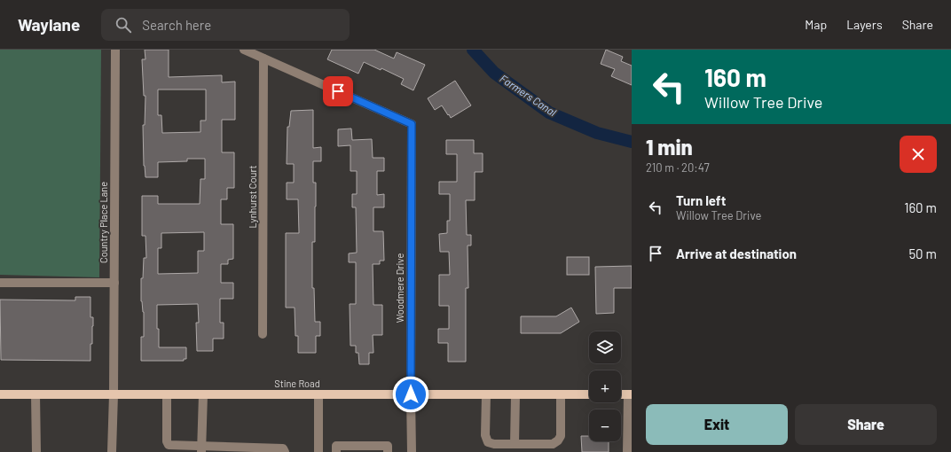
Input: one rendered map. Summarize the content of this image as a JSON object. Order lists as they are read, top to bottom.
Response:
{
  "streets": {
    "main road": ["Stine Road"],
    "street": ["Lynhurst Court", "Country Place Lane", "Woodmere Drive"]
  },
  "crossings": [
    ["Lynhurst Court", "Woodmere Drive"],
    ["Country Place Lane", "Stine Road"],
    ["Woodmere Drive", "Stine Road"]
  ],
  "water": ["Farmers Canal"],
  "page": {
    "header": "Waylane",
    "search": "Search here",
    "nav": ["Map", "Layers", "Share"],
    "turn": ["160 m", "Willow Tree Drive"],
    "heading": ["1 min", "210 m · 20:47"],
    "list": [
      {
        "name": "Turn left",
        "note": "Willow Tree Drive",
        "value": "160 m"
      },
      {
        "name": "Arrive at destination",
        "value": "50 m"
      }
    ],
    "map_buttons": ["+", "−"],
    "buttons": ["Exit", "Share"]
  }
}
